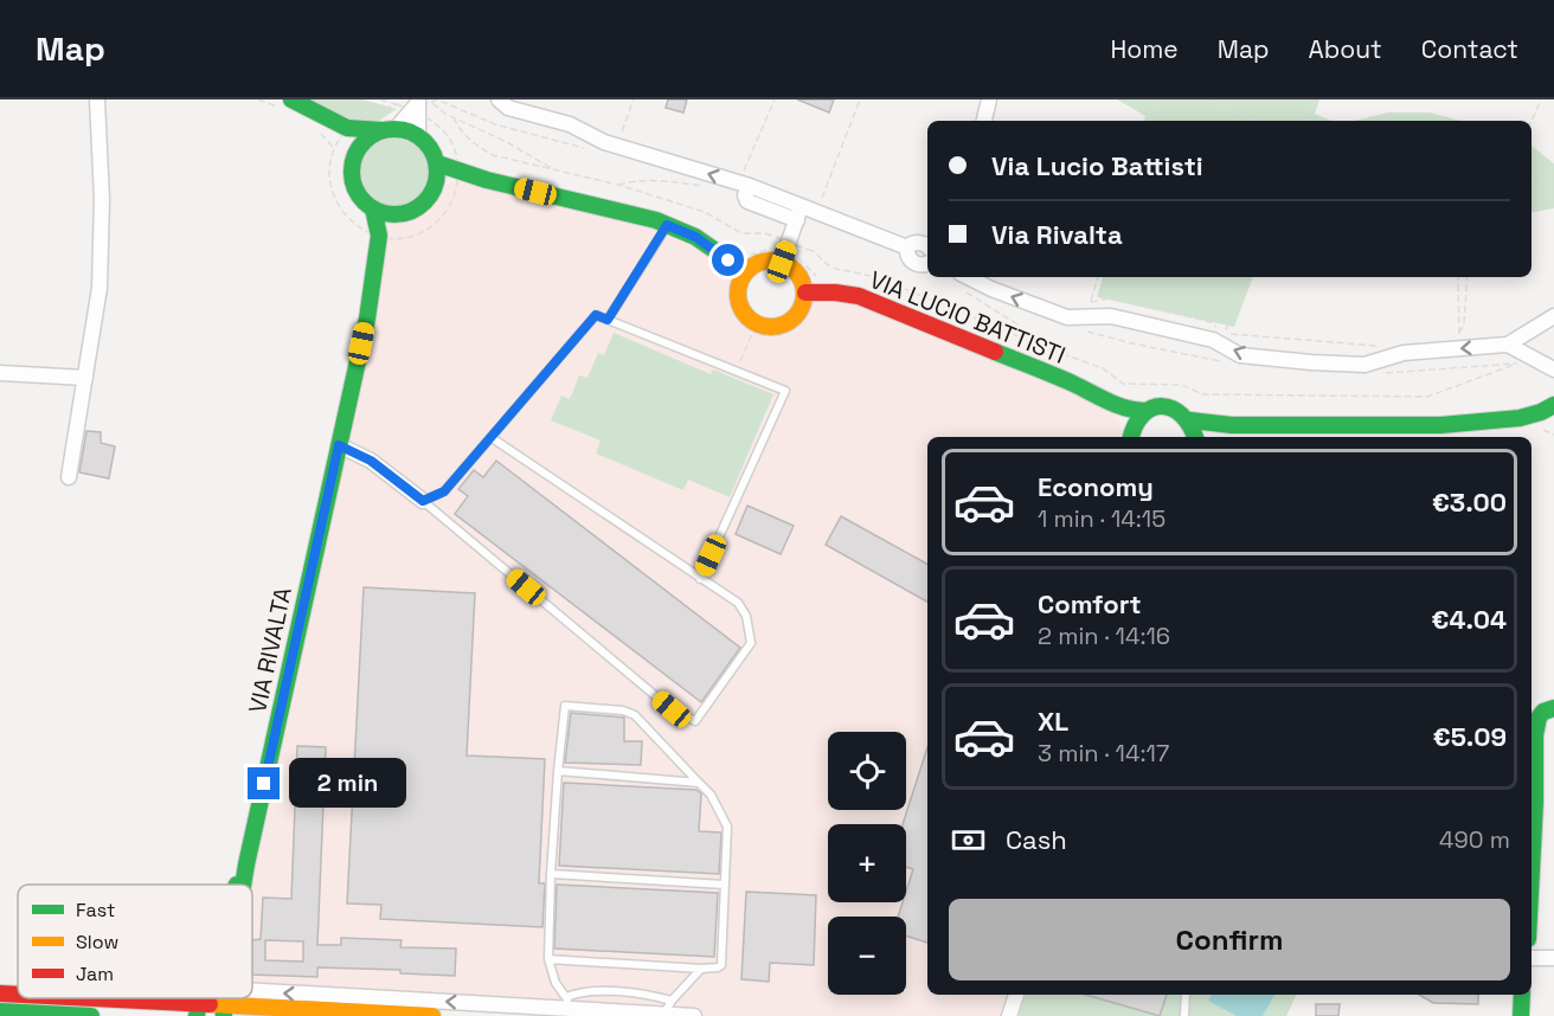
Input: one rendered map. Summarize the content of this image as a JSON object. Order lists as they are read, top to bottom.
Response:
{
  "streets": {
    "street": ["VIA LUCIO BATTISTI", "VIA RIVALTA"]
  },
  "legend": ["Fast", "Slow", "Jam"],
  "page": {
    "header": "Map",
    "nav": [
      "Home",
      "Map",
      "About",
      "Contact"
    ],
    "banner": ["Via Lucio Battisti", "Via Rivalta"],
    "list": [
      {
        "name": "Economy",
        "note": "1 min · 14:15",
        "value": "€3.00"
      },
      {
        "name": "Comfort",
        "note": "2 min · 14:16",
        "value": "€4.04"
      },
      {
        "name": "XL",
        "note": "3 min · 14:17",
        "value": "€5.09"
      }
    ],
    "map_buttons": ["+", "−"],
    "bubble": "2 min",
    "pay": ["Cash", "490 m"],
    "buttons": "Confirm"
  }
}
